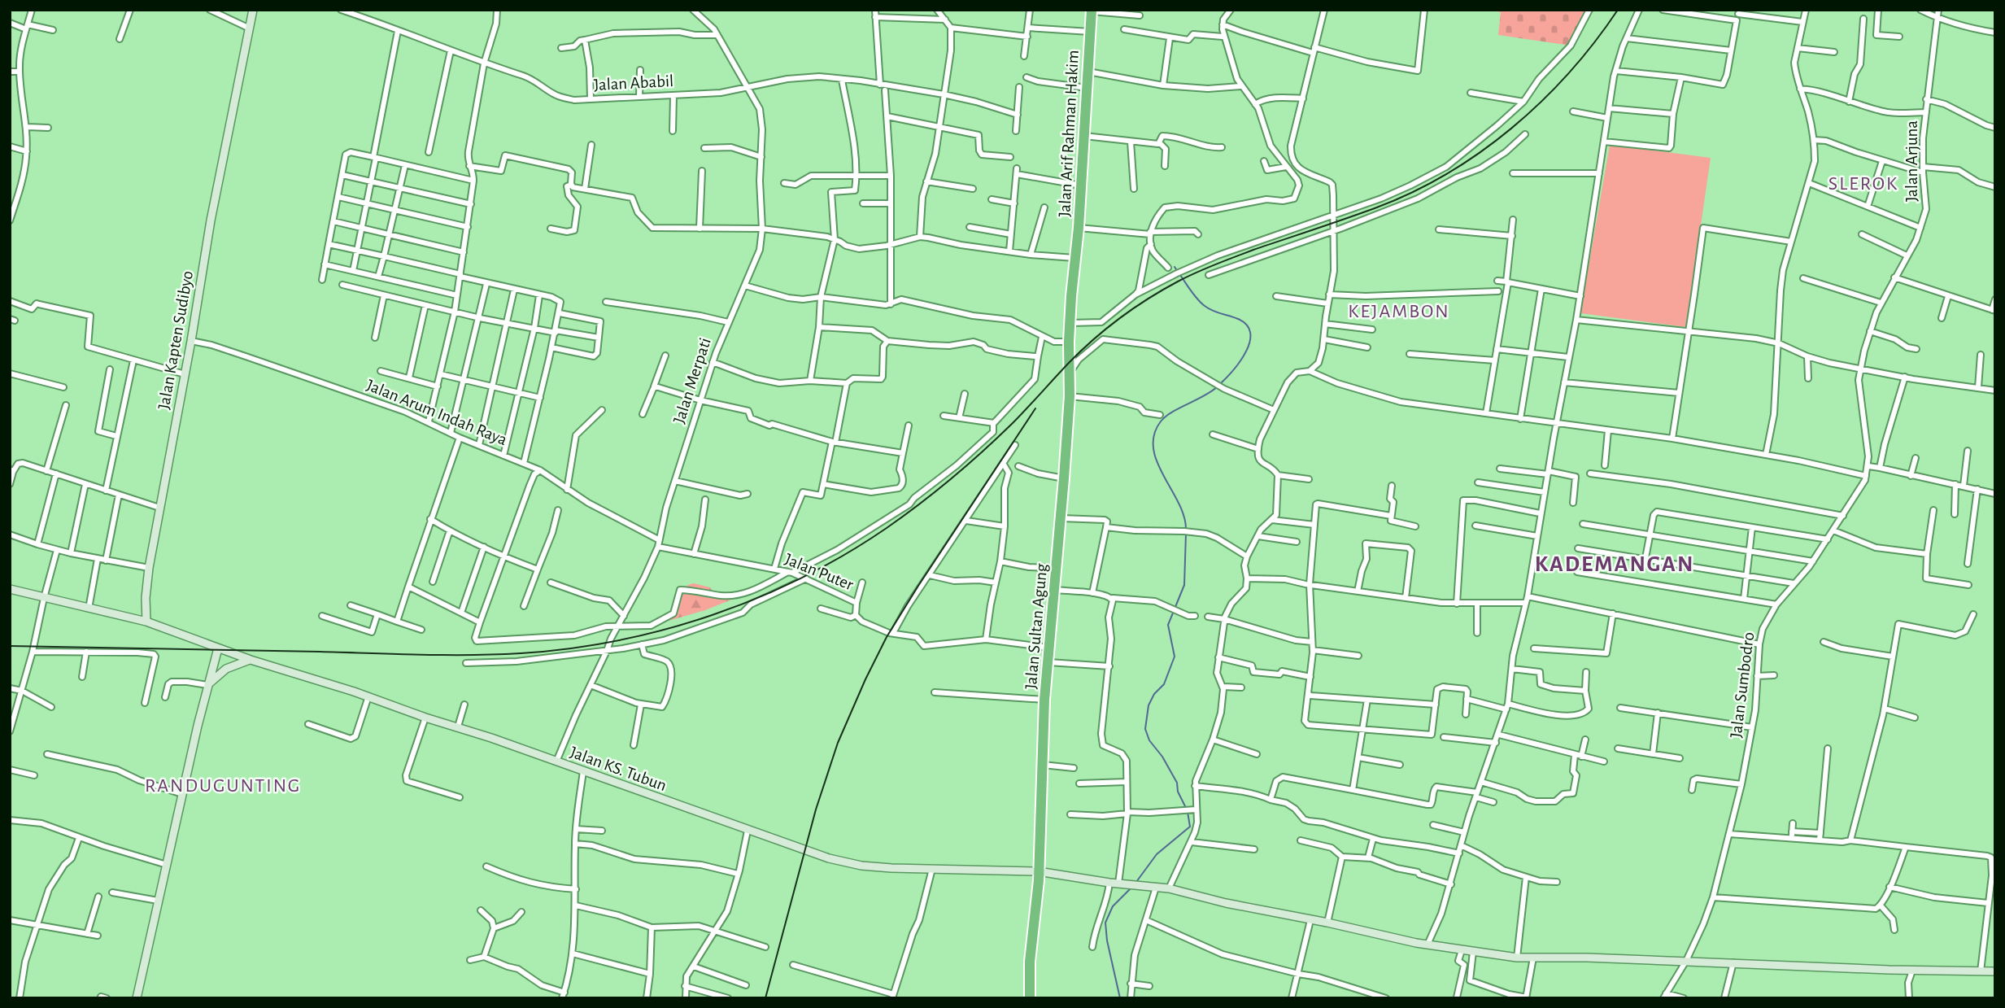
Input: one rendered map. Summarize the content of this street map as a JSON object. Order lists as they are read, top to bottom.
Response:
{
  "streets": {
    "highway": ["Jalan Arif Rahman Hakim", "Jalan Sultan Agung"],
    "main road": ["Jalan Kapten Sudibyo", "Jalan KS. Tubun"],
    "street": [
      "Jalan Ababil",
      "Jalan Arjuna",
      "Jalan Merpati",
      "Jalan Arum Indah Raya",
      "Jalan Puter",
      "Jalan Sumbodro"
    ]
  },
  "crossings": [
    ["Jalan Ababil", "Jalan Merpati"],
    ["Jalan Arif Rahman Hakim", "Jalan Sultan Agung"],
    ["Jalan Arjuna", "Jalan Sumbodro"],
    ["Jalan Kapten Sudibyo", "Jalan Arum Indah Raya"],
    ["Jalan Kapten Sudibyo", "Jalan KS. Tubun"],
    ["Jalan Merpati", "Jalan Arum Indah Raya"],
    ["Jalan Merpati", "Jalan Puter"],
    ["Jalan Merpati", "Jalan KS. Tubun"],
    ["Jalan Puter", "Jalan Sultan Agung"],
    ["Jalan Sultan Agung", "Jalan KS. Tubun"],
    ["Jalan Sumbodro", "Jalan KS. Tubun"]
  ],
  "districts": [
    "SLEROK",
    "KEJAMBON",
    "KADEMANGAN",
    "RANDUGUNTING"
  ]
}
